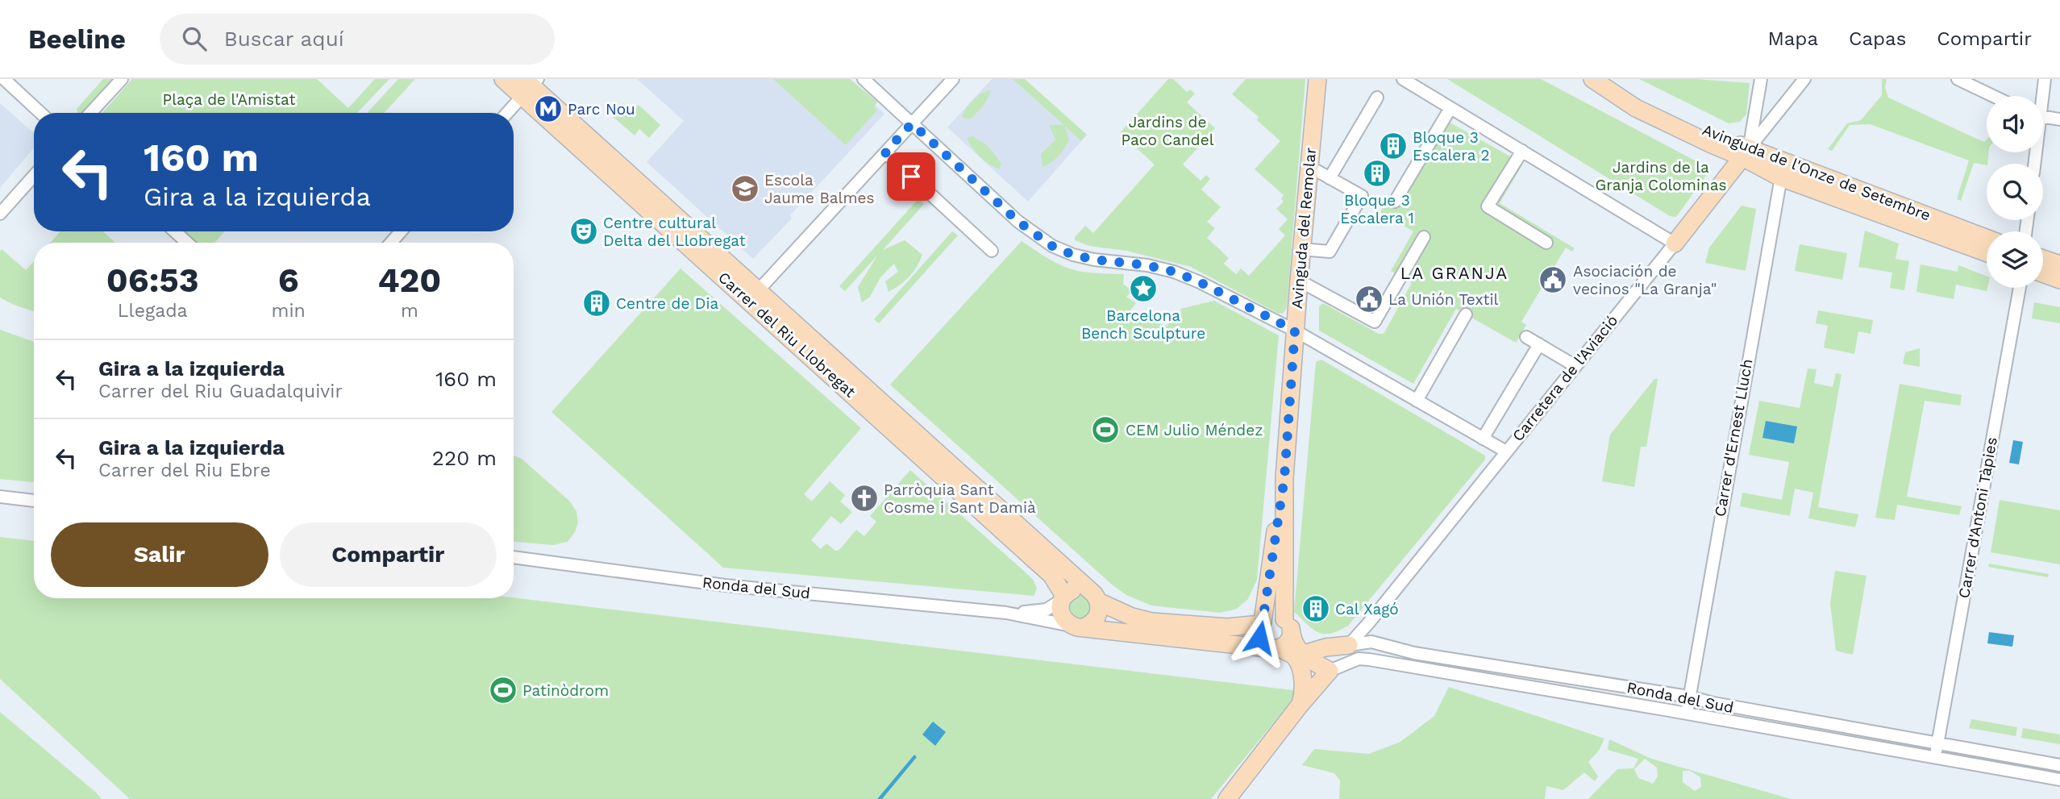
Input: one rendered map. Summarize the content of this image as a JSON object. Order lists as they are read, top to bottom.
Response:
{
  "streets": {
    "street": [
      "Avinguda de l'Onze de Setembre",
      "Avinguda del Remolar",
      "Carrer del Riu Llobregat",
      "Carretera de l'Aviació",
      "Carrer d'Ernest Lluch",
      "Carrer d'Antoni Tàpies",
      "Ronda del Sud"
    ]
  },
  "crossings": [
    ["Avinguda de l'Onze de Setembre", "Carretera de l'Aviació"],
    ["Avinguda de l'Onze de Setembre", "Carrer d'Ernest Lluch"],
    ["Avinguda del Remolar", "Ronda del Sud"],
    ["Carrer del Riu Llobregat", "Ronda del Sud"],
    ["Carretera de l'Aviació", "Ronda del Sud"],
    ["Carrer d'Ernest Lluch", "Ronda del Sud"],
    ["Carrer d'Antoni Tàpies", "Ronda del Sud"]
  ],
  "districts": ["LA GRANJA"],
  "parks": ["Plaça de l'Amistat", "Jardins de Paco Candel", "Jardins de la Granja Colominas"],
  "places": {
    "metro station": ["Parc Nou"],
    "building": [
      "Bloque 3 Escalera 2",
      "Bloque 3 Escalera 1",
      "Centre de Dia",
      "Cal Xagó"
    ],
    "school or university": ["Escola Jaume Balmes"],
    "theatre": ["Centre cultural Delta del Llobregat"],
    "public building": ["Asociación de vecinos \"La Granja\"", "La Unión Textil"],
    "place": ["Barcelona Bench Sculpture"],
    "sports": ["CEM Julio Méndez", "Patinòdrom"],
    "church": ["Parròquia Sant Cosme i Sant Damià"]
  },
  "page": {
    "header": "Beeline",
    "search": "Buscar aquí",
    "nav": ["Mapa", "Capas", "Compartir"],
    "turn": ["160 m", "Gira a la izquierda"],
    "eta": [
      "06:53",
      "Llegada",
      "6",
      "min",
      "420",
      "m"
    ],
    "list": [
      {
        "name": "Gira a la izquierda",
        "note": "Carrer del Riu Guadalquivir",
        "value": "160 m"
      },
      {
        "name": "Gira a la izquierda",
        "note": "Carrer del Riu Ebre",
        "value": "220 m"
      }
    ],
    "buttons": ["Salir", "Compartir"]
  }
}
